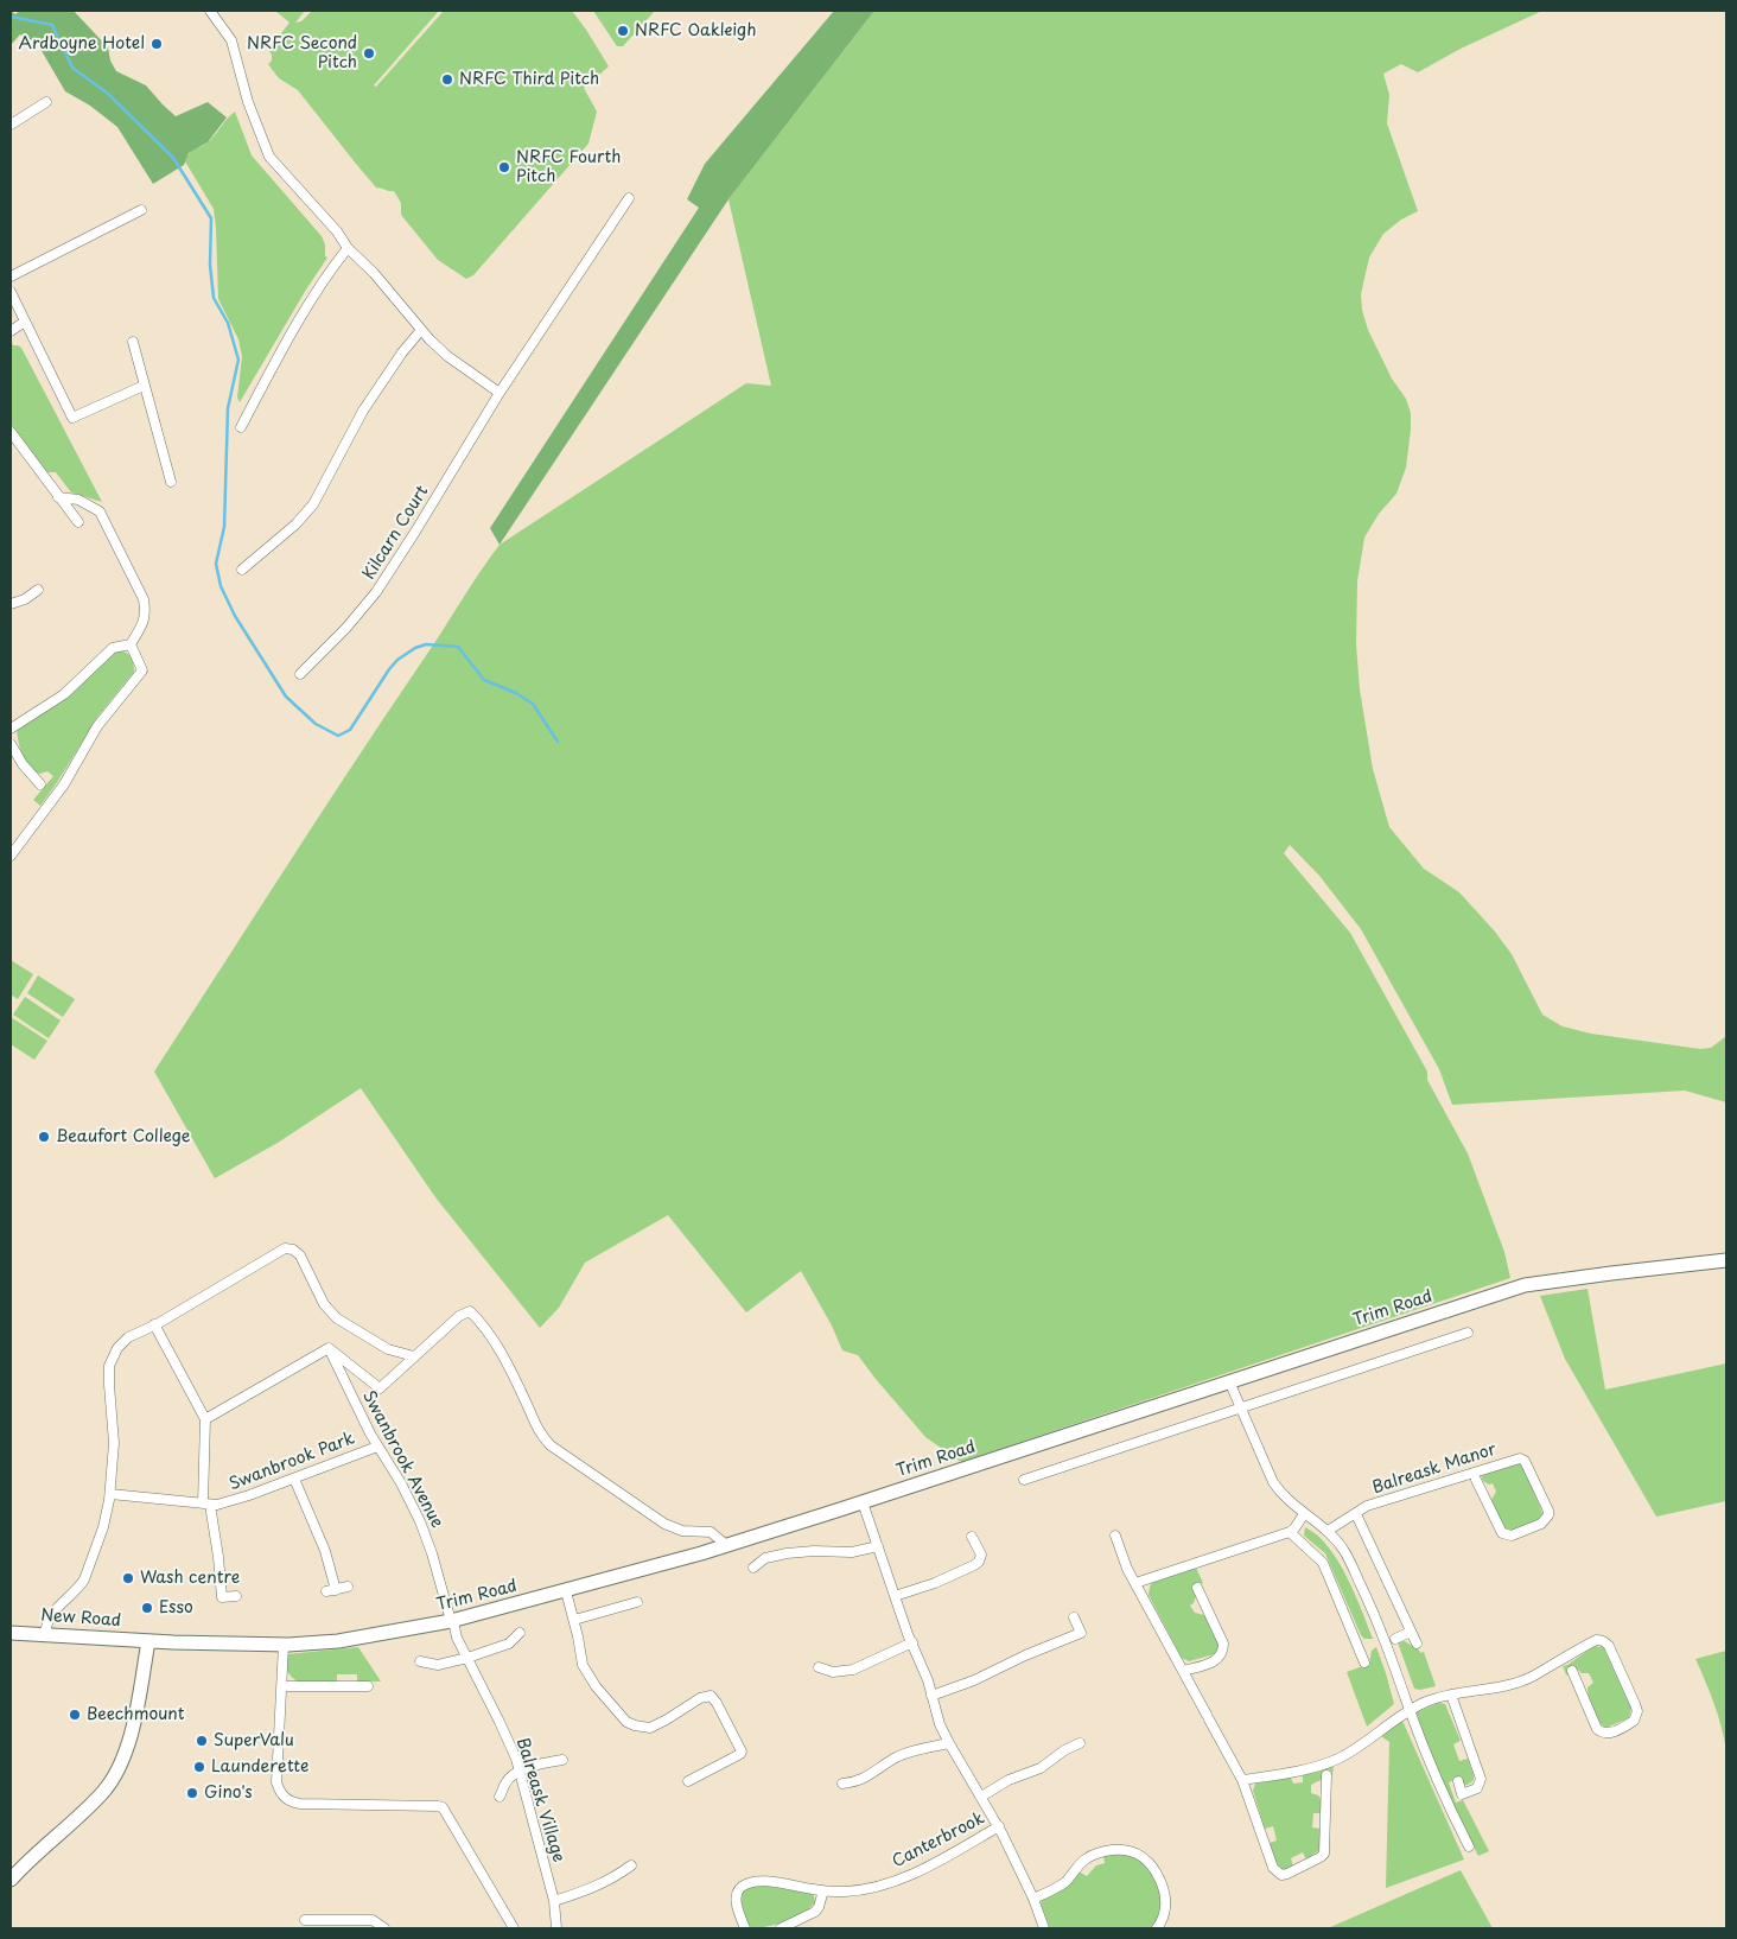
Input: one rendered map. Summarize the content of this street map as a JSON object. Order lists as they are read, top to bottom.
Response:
{
  "streets": {
    "main road": ["Trim Road", "New Road"],
    "street": [
      "Kilcarn Court",
      "Swanbrook Avenue",
      "Swanbrook Park",
      "Balreask Manor",
      "Balreask Village",
      "Canterbrook"
    ]
  },
  "crossings": [
    ["Trim Road", "Swanbrook Avenue"],
    ["Trim Road", "New Road"],
    ["Trim Road", "Balreask Village"],
    ["Trim Road", "Canterbrook"],
    ["Swanbrook Avenue", "Swanbrook Park"],
    ["Swanbrook Avenue", "Balreask Village"]
  ],
  "places": [
    "NRFC Oakleigh",
    "Ardboyne Hotel",
    "NRFC Second Pitch",
    "NRFC Third Pitch",
    "NRFC Fourth Pitch",
    "Beaufort College",
    "Wash centre",
    "Esso",
    "Beechmount",
    "SuperValu",
    "Launderette",
    "Gino's"
  ]
}
